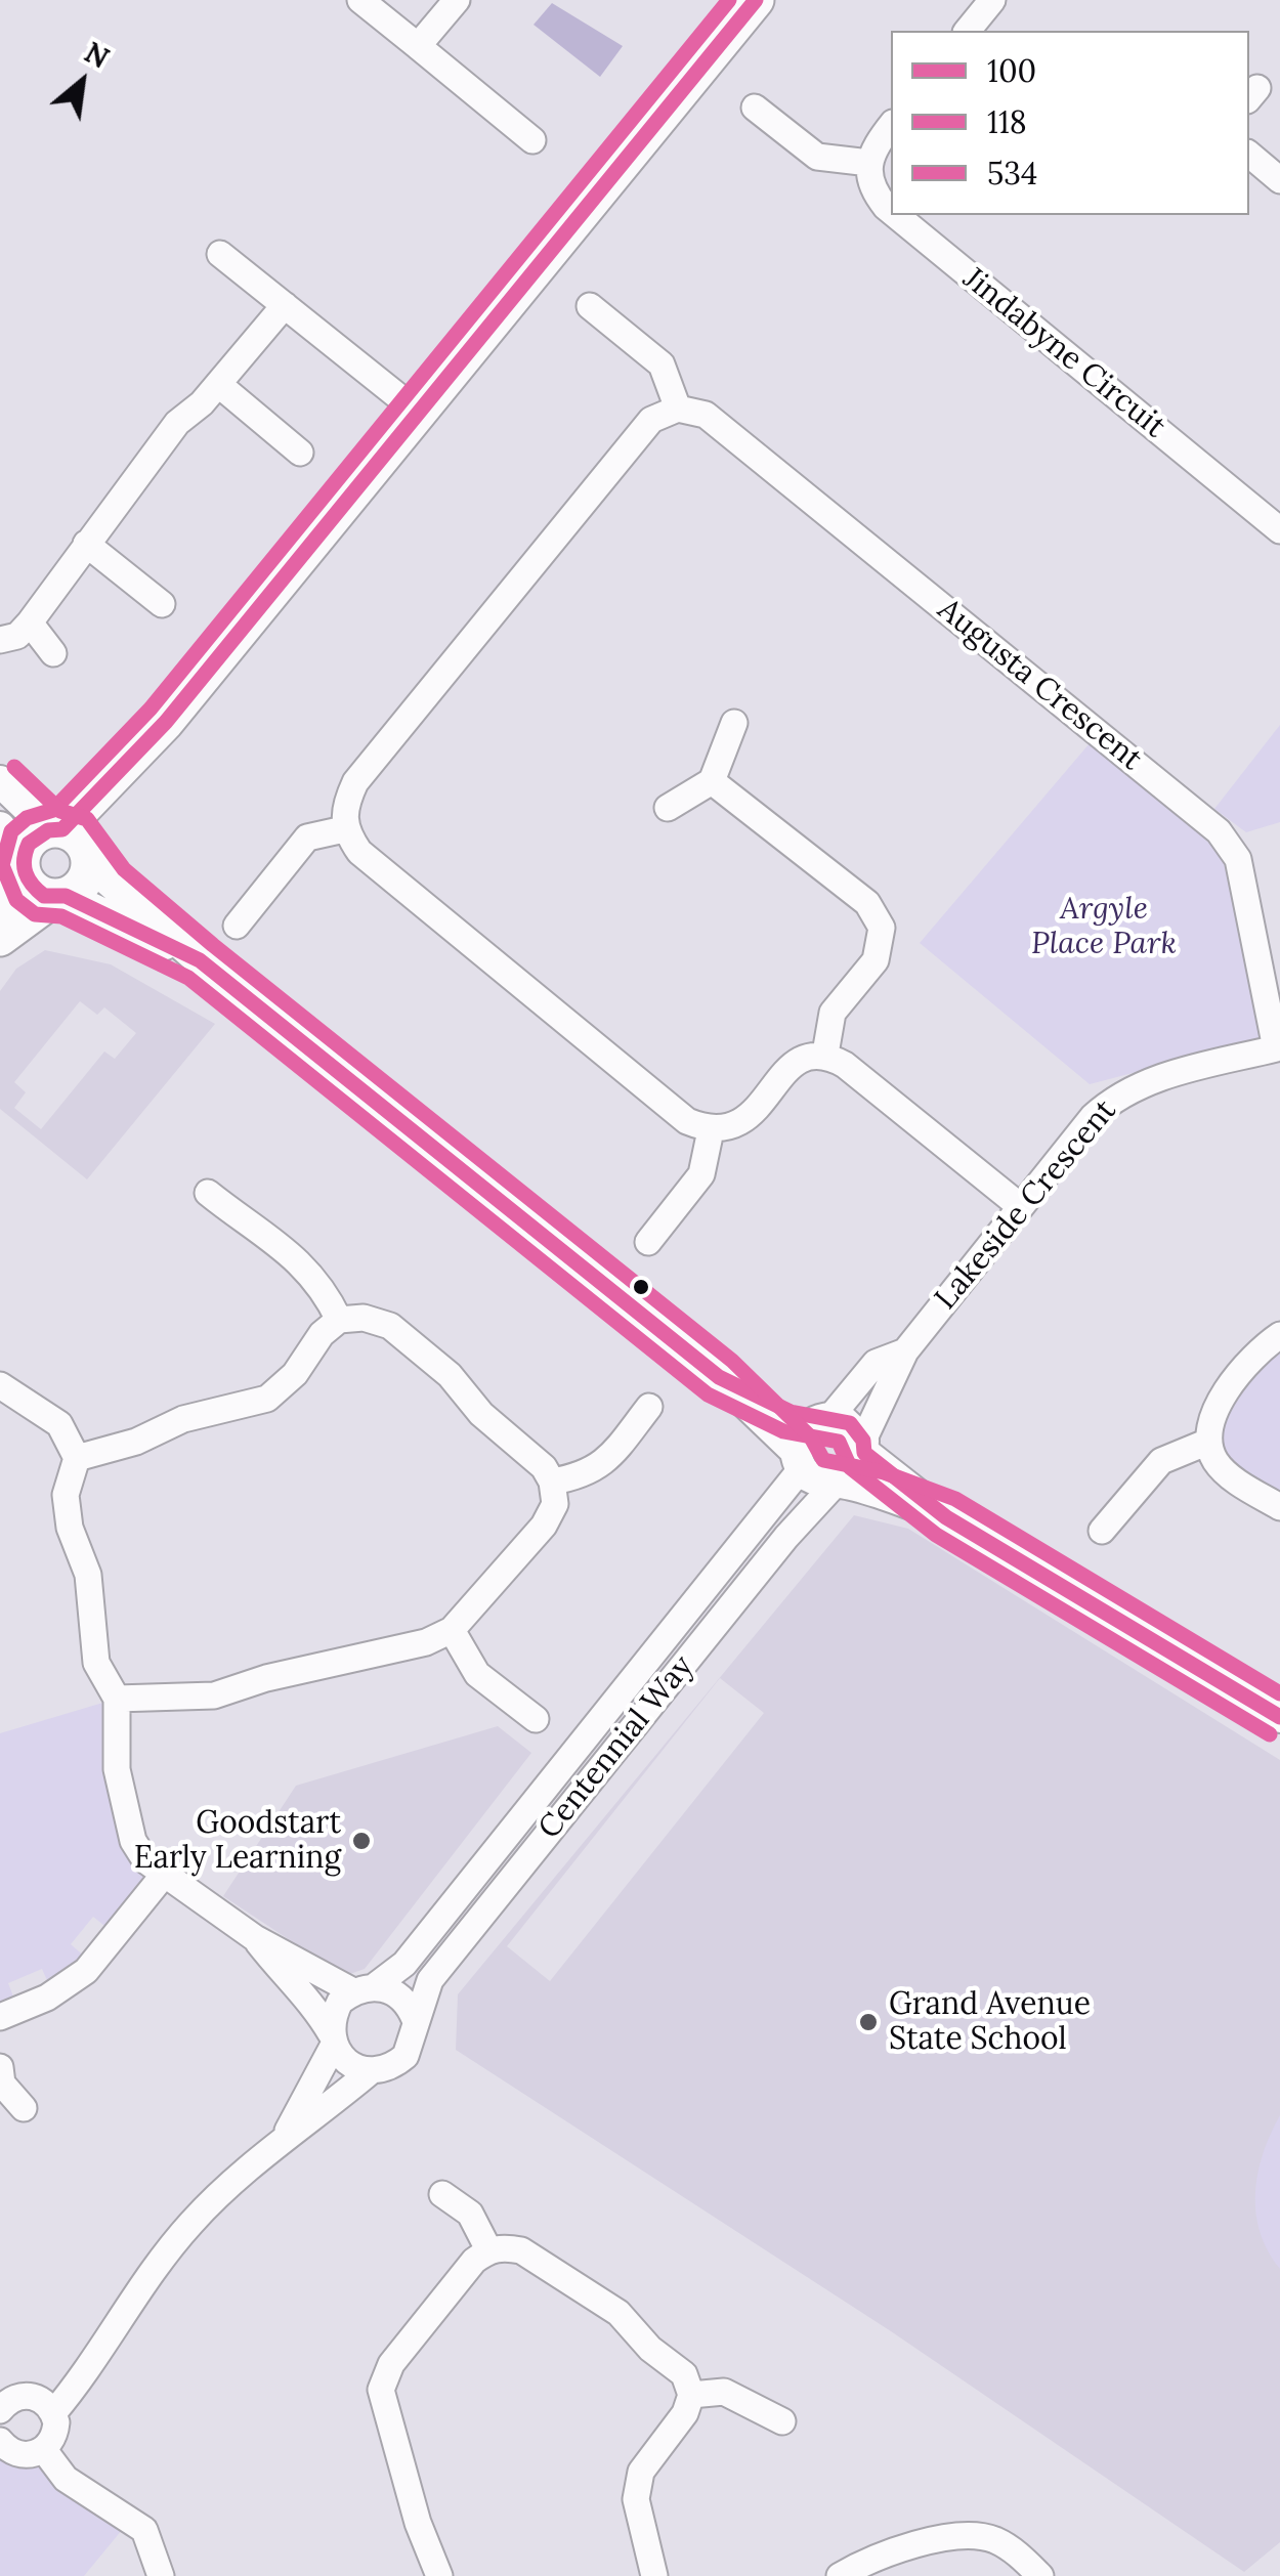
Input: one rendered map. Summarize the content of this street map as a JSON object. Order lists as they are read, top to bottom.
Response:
{
  "streets": {
    "street": [
      "Jindabyne Circuit",
      "Augusta Crescent",
      "Lakeside Crescent",
      "Centennial Way"
    ]
  },
  "crossings": [
    ["Augusta Crescent", "Lakeside Crescent"],
    ["Lakeside Crescent", "Centennial Way"]
  ],
  "parks": ["Argyle Place Park"],
  "places": ["Goodstart Early Learning", "Grand Avenue State School"],
  "lines": ["transit line 100", "transit line 118", "transit line 534"],
  "legend": ["100", "118", "534"],
  "north": "top right"
}
